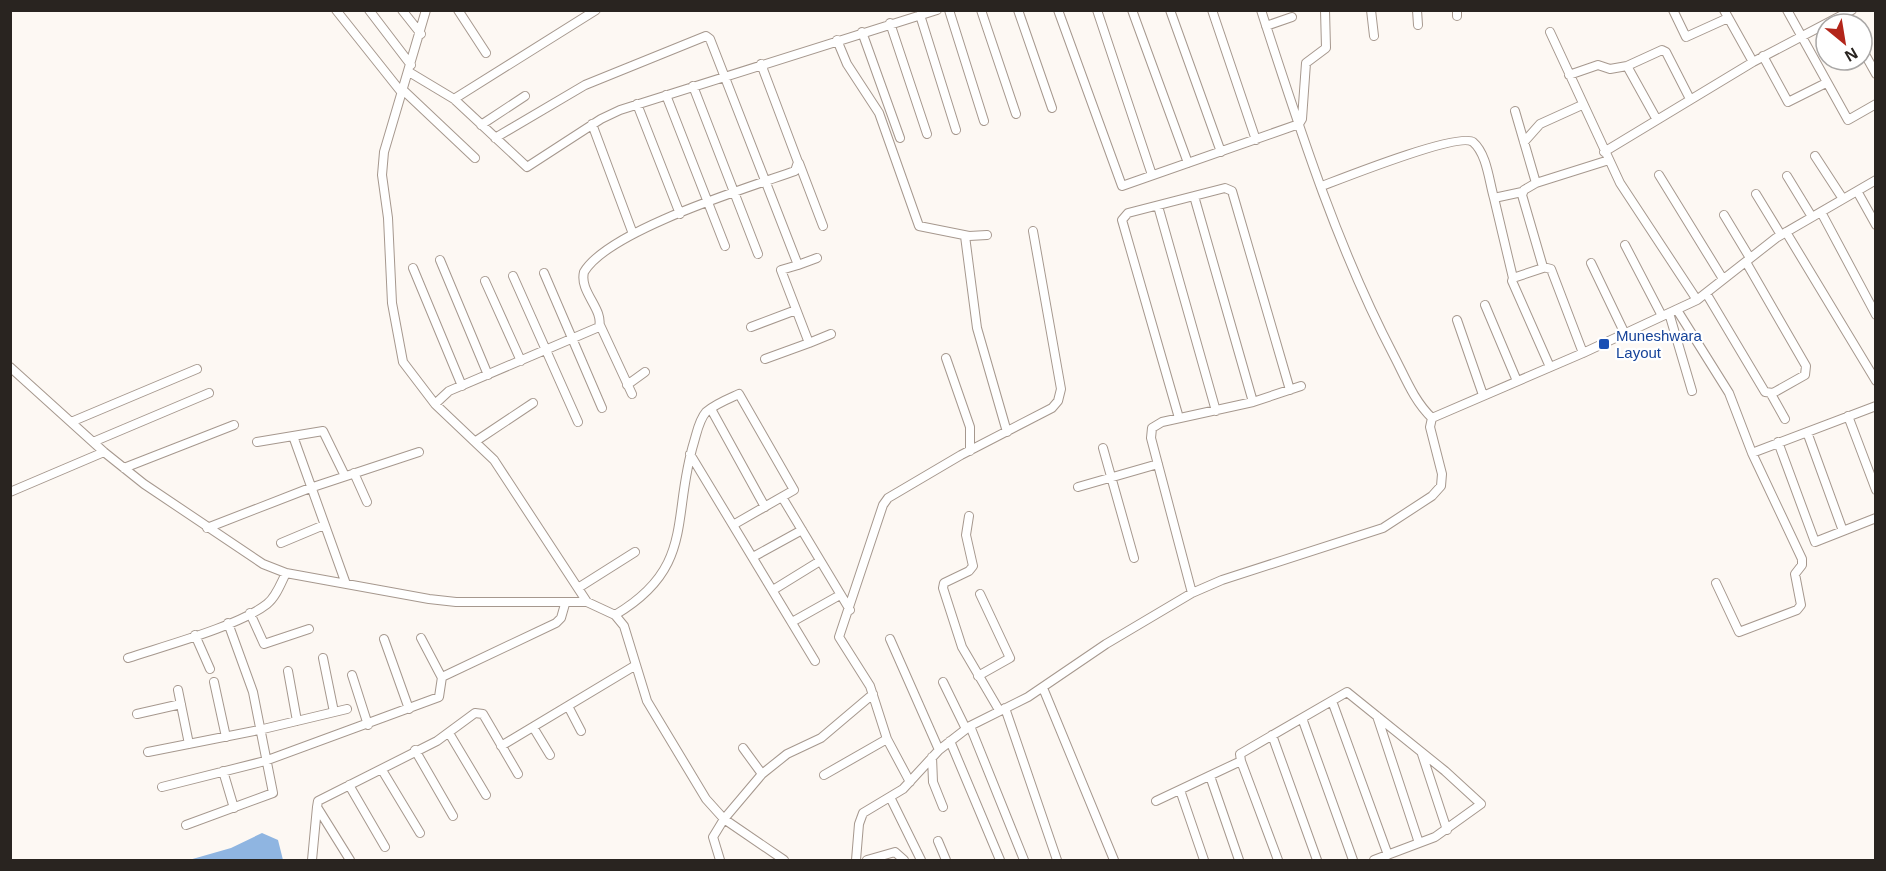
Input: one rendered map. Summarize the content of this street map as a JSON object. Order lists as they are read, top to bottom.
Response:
{
  "places": {
    "transit": ["Muneshwara Layout"]
  },
  "north": "bottom right"
}
